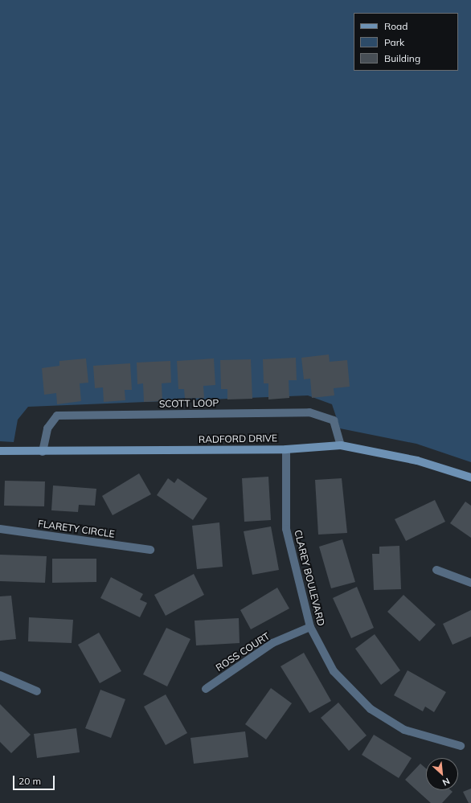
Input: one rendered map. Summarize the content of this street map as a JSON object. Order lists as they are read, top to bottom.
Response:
{
  "streets": {
    "street": [
      "SCOTT LOOP",
      "RADFORD DRIVE",
      "FLARETY CIRCLE",
      "CLAREY BOULEVARD",
      "ROSS COURT"
    ]
  },
  "crossings": [
    ["SCOTT LOOP", "RADFORD DRIVE"],
    ["RADFORD DRIVE", "CLAREY BOULEVARD"],
    ["CLAREY BOULEVARD", "ROSS COURT"]
  ],
  "legend": ["Road", "Park", "Building"],
  "scale_bar": "20 m",
  "north": "bottom right"
}
